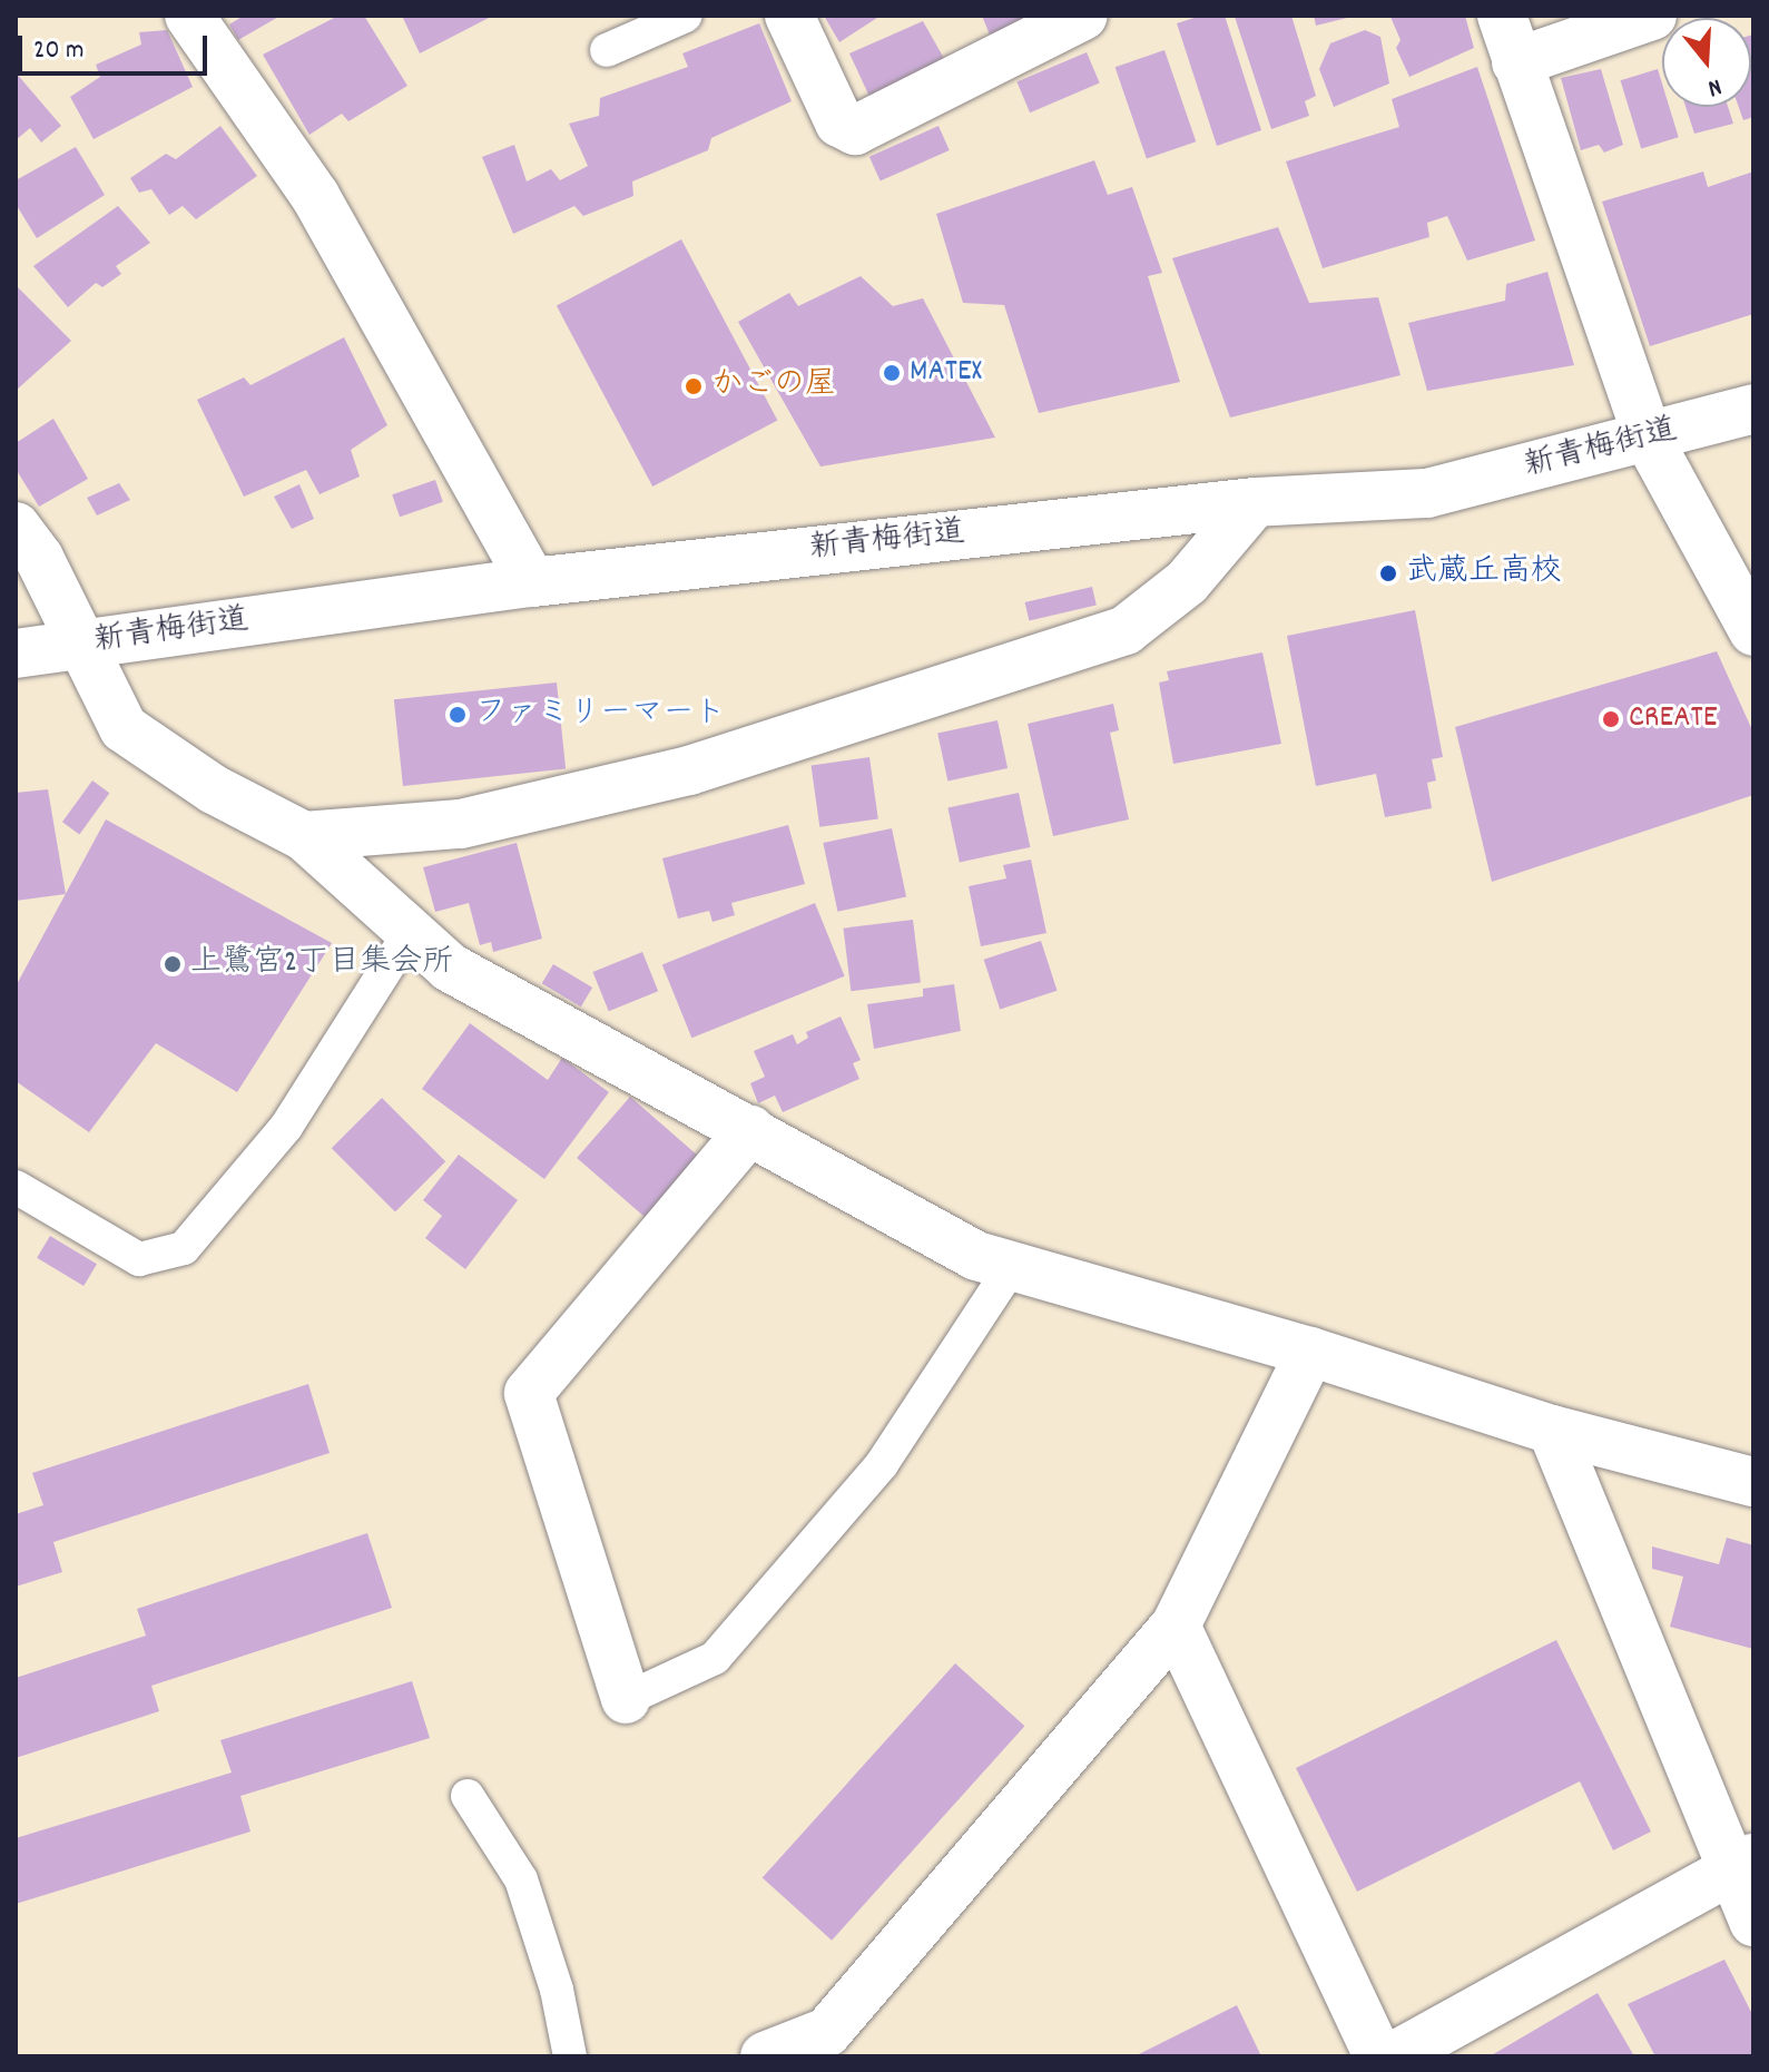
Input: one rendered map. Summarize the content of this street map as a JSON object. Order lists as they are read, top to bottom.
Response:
{
  "streets": {
    "street": ["新青梅街道"]
  },
  "places": [
    "MATEX",
    "かごの屋",
    "武蔵丘高校",
    "ファミリーマート",
    "CREATE",
    "上鷺宮2丁目集会所"
  ],
  "scale_bar": "20 m",
  "north": "bottom"
}
